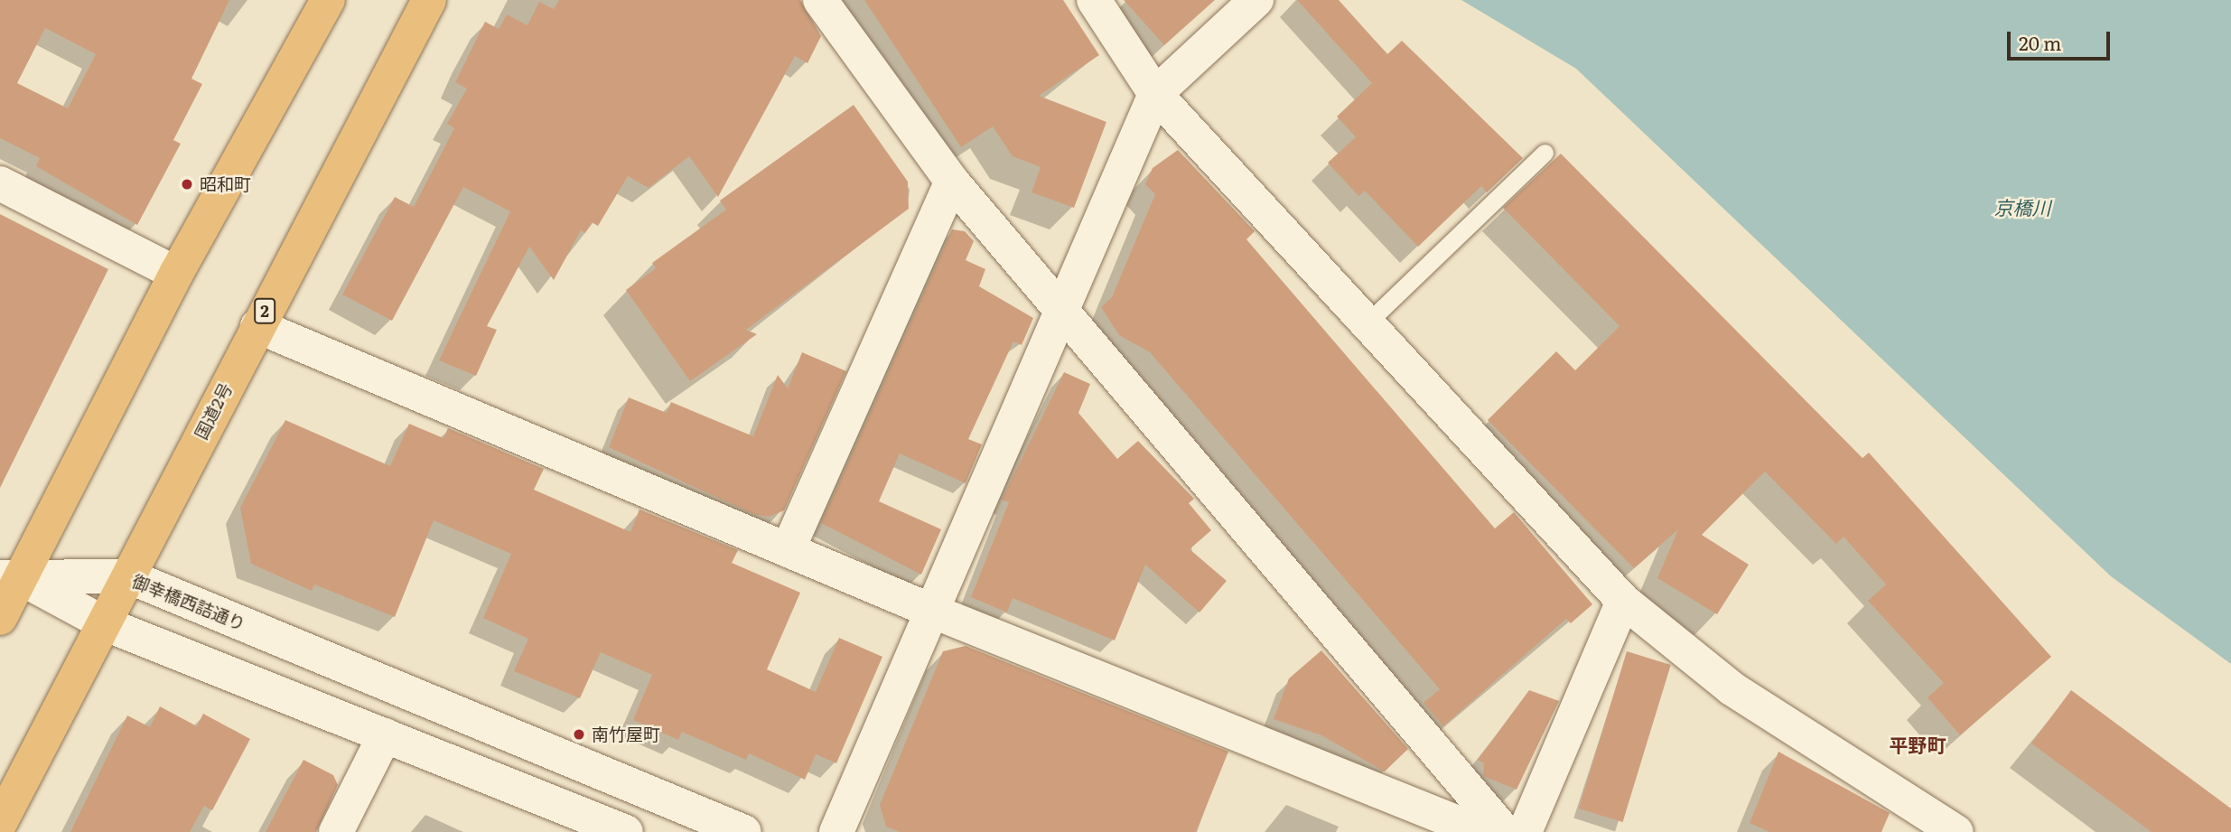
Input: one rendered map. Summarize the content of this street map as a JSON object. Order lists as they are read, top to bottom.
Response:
{
  "streets": {
    "highway": ["2", "国道2号"],
    "street": ["御幸橋西詰通り"]
  },
  "crossings": [
    ["国道2号", "御幸橋西詰通り"]
  ],
  "districts": ["平野町"],
  "water": ["京橋川"],
  "places": ["昭和町", "南竹屋町"],
  "scale_bar": "20 m"
}
